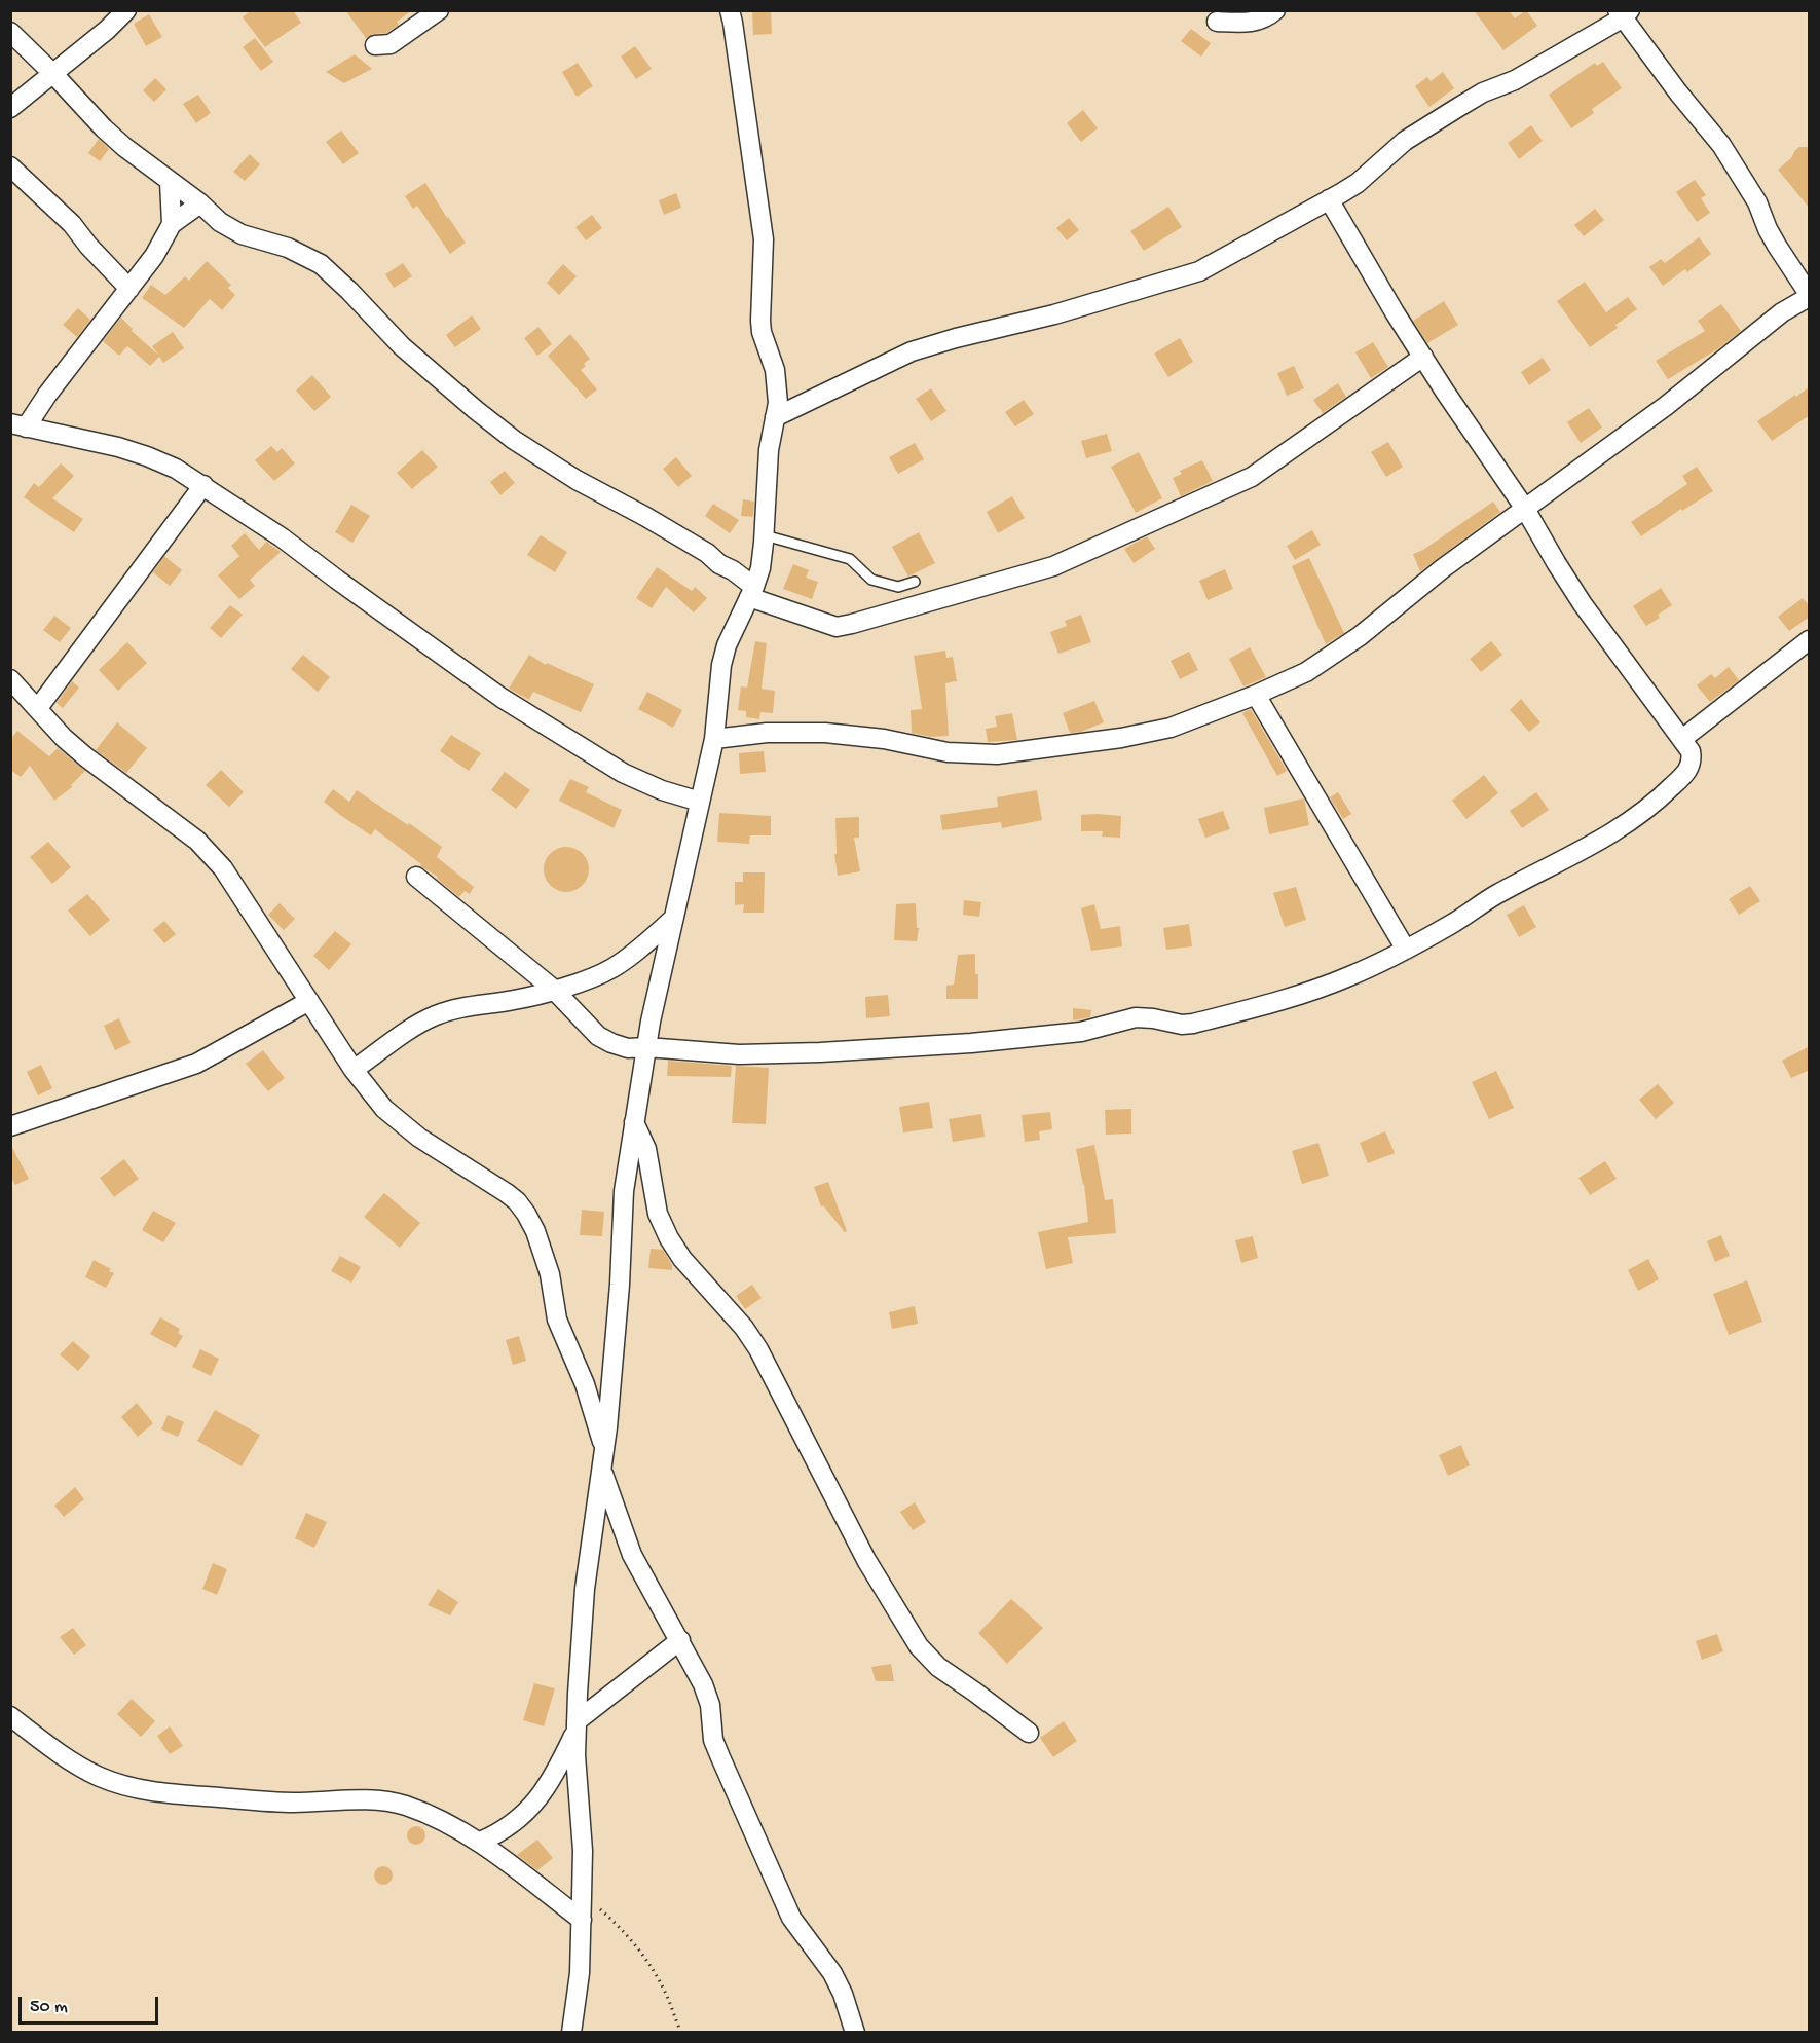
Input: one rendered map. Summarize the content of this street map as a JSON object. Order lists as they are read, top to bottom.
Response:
{
  "scale_bar": "50 m"
}
